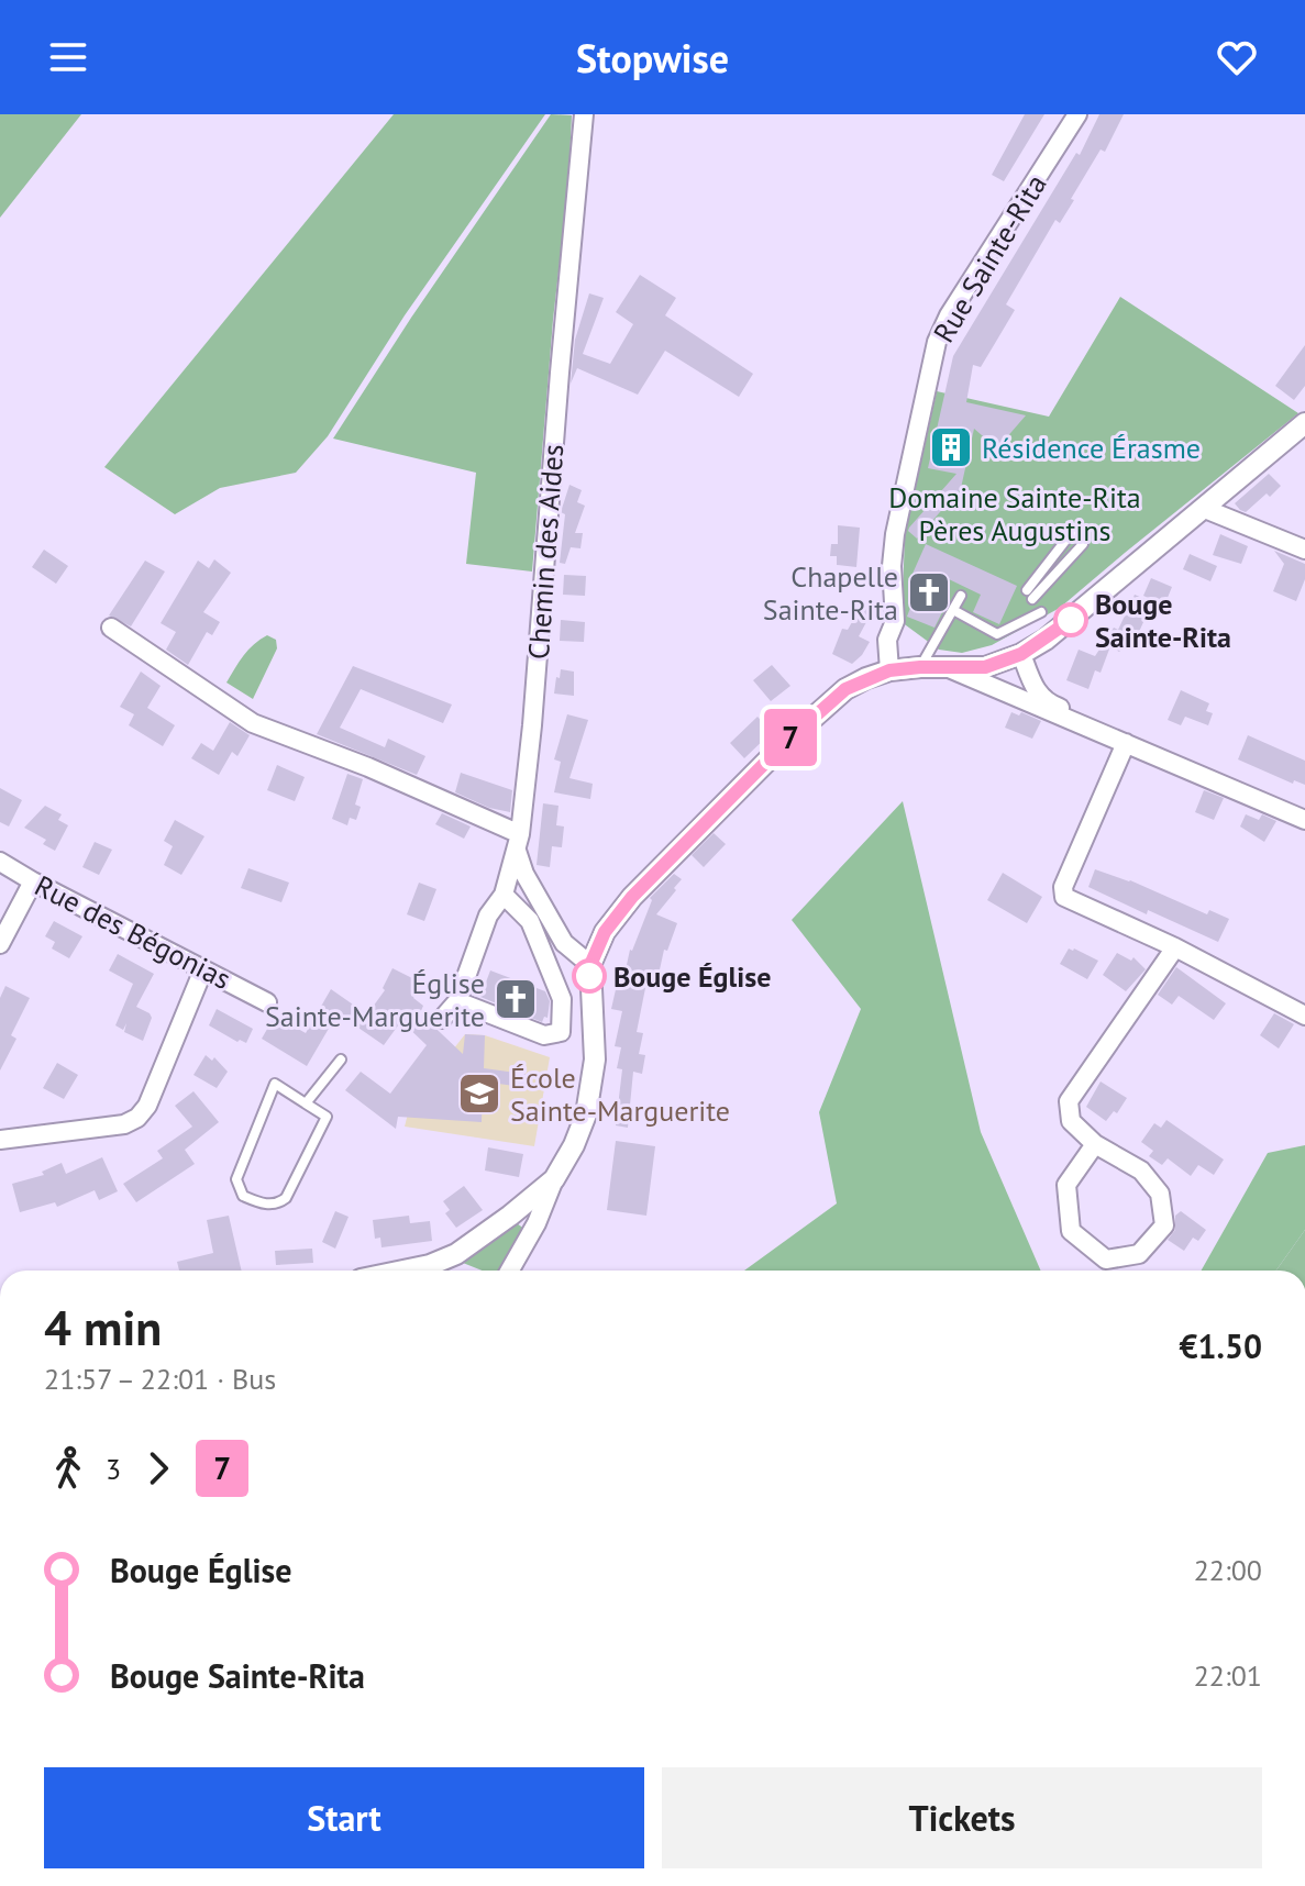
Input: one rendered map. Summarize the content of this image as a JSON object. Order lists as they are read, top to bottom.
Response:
{
  "streets": {
    "street": ["Rue Sainte-Rita", "Chemin des Aides", "Rue des Bégonias"]
  },
  "parks": ["Domaine Sainte-Rita Pères Augustins"],
  "places": {
    "building": ["Résidence Érasme"],
    "church": ["Chapelle Sainte-Rita", "Église Sainte-Marguerite"],
    "other": ["Bouge Sainte-Rita", "Bouge Église"],
    "school or university": ["École Sainte-Marguerite"]
  },
  "lines": ["bus line 7"],
  "page": {
    "header": "Stopwise",
    "on_map": "7",
    "heading": ["4 min", "21:57 – 22:01 · Bus", "€1.50"],
    "legs": ["3", "7"],
    "list": [
      {
        "name": "Bouge Église",
        "value": "22:00"
      },
      {
        "name": "Bouge Sainte-Rita",
        "value": "22:01"
      }
    ],
    "buttons": ["Start", "Tickets"]
  }
}
